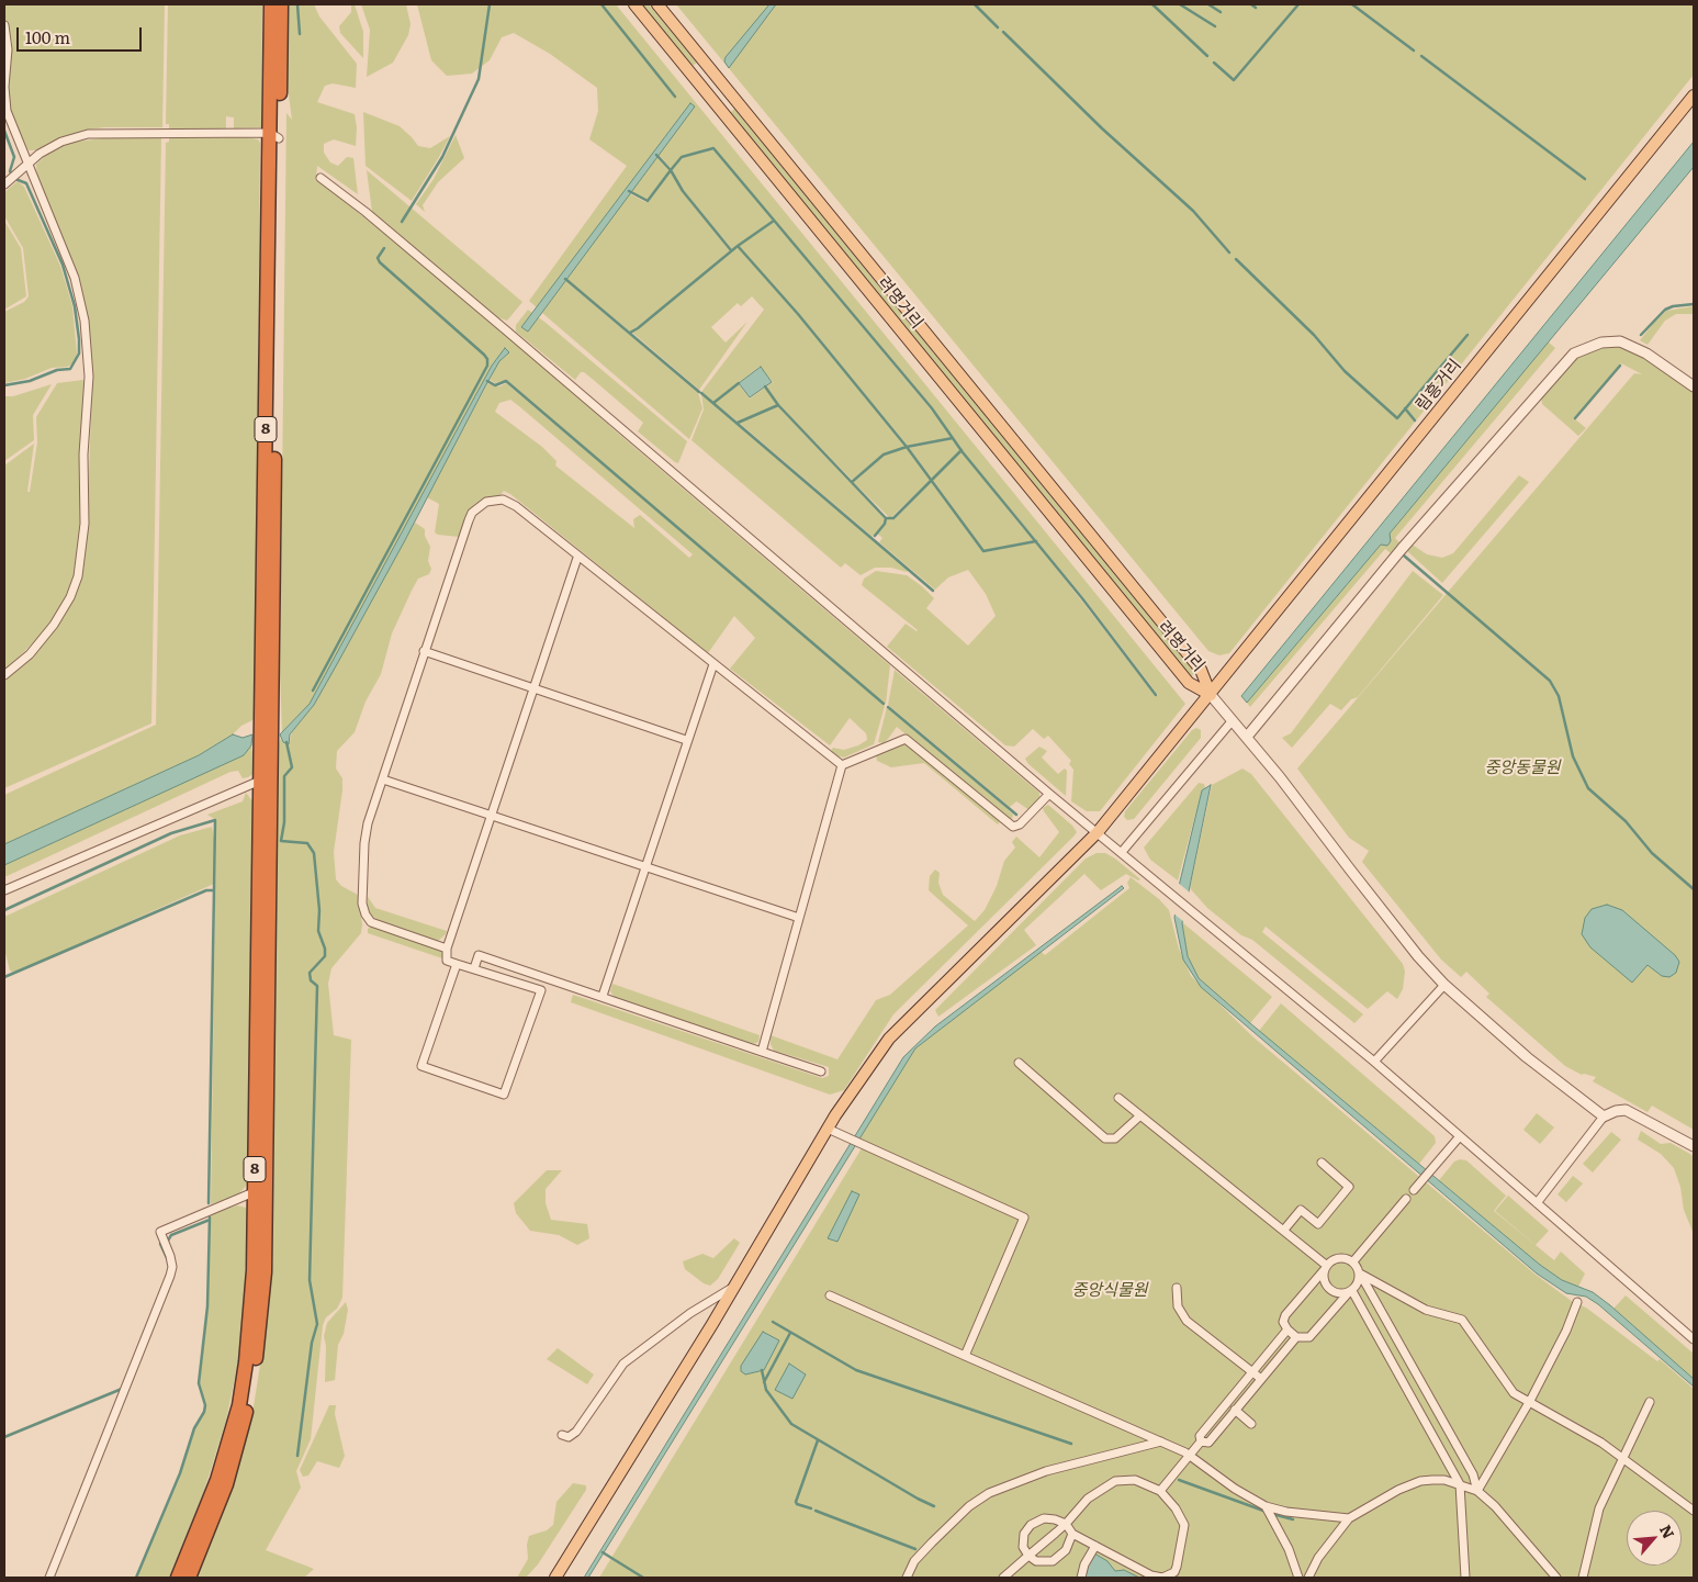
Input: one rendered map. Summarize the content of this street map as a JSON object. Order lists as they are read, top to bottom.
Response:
{
  "streets": {
    "highway": ["8"],
    "main road": ["려명거리", "림흥거리"]
  },
  "crossings": [
    ["려명거리", "림흥거리"]
  ],
  "parks": ["중앙동물원", "중앙식물원"],
  "scale_bar": "100 m",
  "north": "top right"
}
